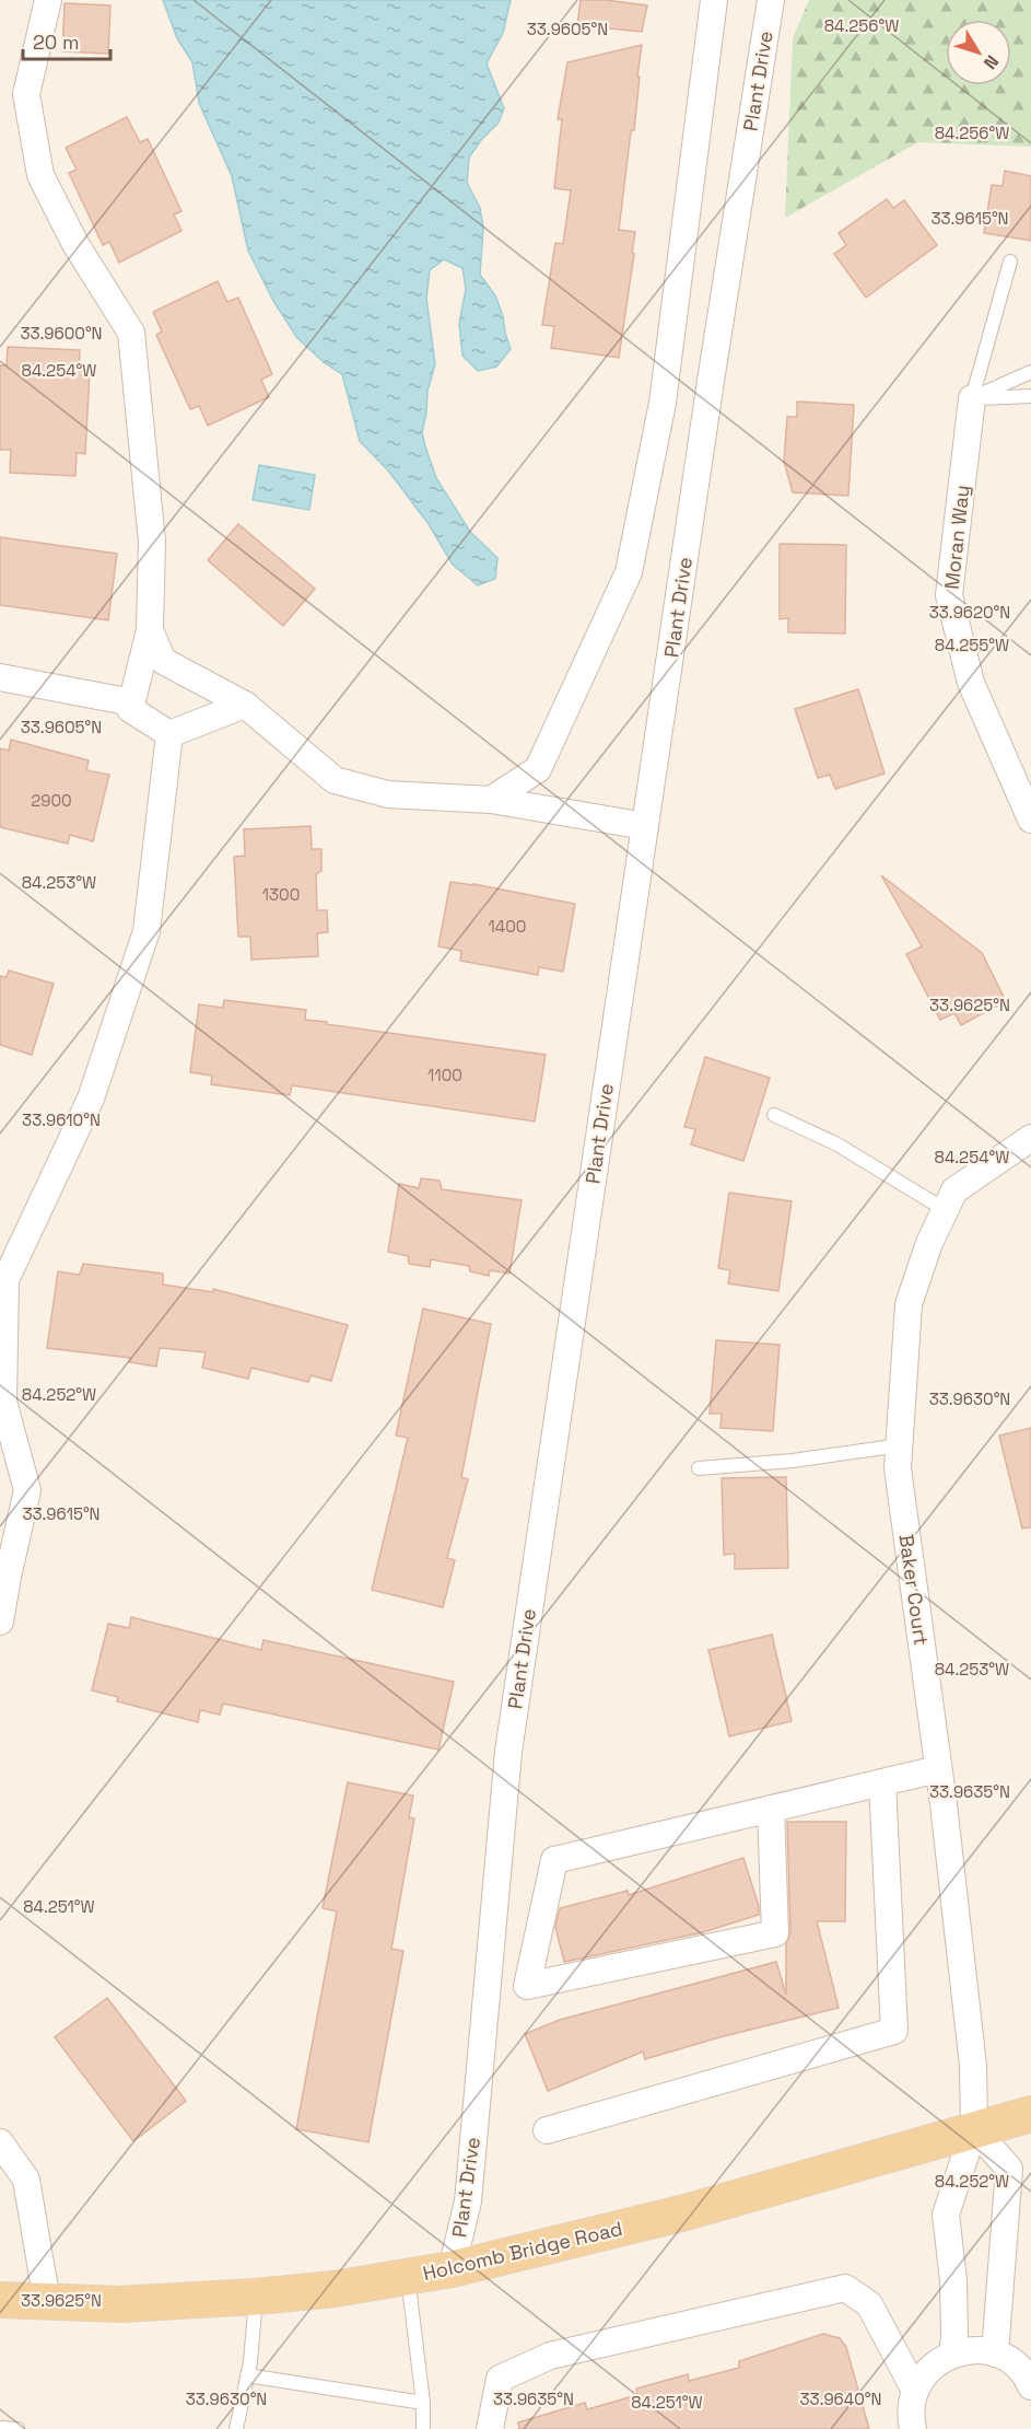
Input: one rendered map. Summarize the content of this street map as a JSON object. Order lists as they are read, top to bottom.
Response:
{
  "streets": {
    "main road": ["Holcomb Bridge Road"],
    "street": ["Plant Drive", "Moran Way", "Baker Court"]
  },
  "crossings": [
    ["Plant Drive", "Holcomb Bridge Road"],
    ["Baker Court", "Holcomb Bridge Road"]
  ],
  "house_numbers": [
    "2900",
    "1300",
    "1400",
    "1100"
  ],
  "scale_bar": "20 m",
  "north": "bottom right",
  "coordinates": [
    "84.256°W",
    "33.9605°N",
    "33.9615°N",
    "33.9600°N",
    "84.254°W",
    "33.9620°N",
    "84.255°W",
    "84.253°W",
    "33.9625°N",
    "33.9610°N",
    "84.252°W",
    "33.9630°N",
    "33.9635°N",
    "84.251°W",
    "33.9640°N"
  ]
}
